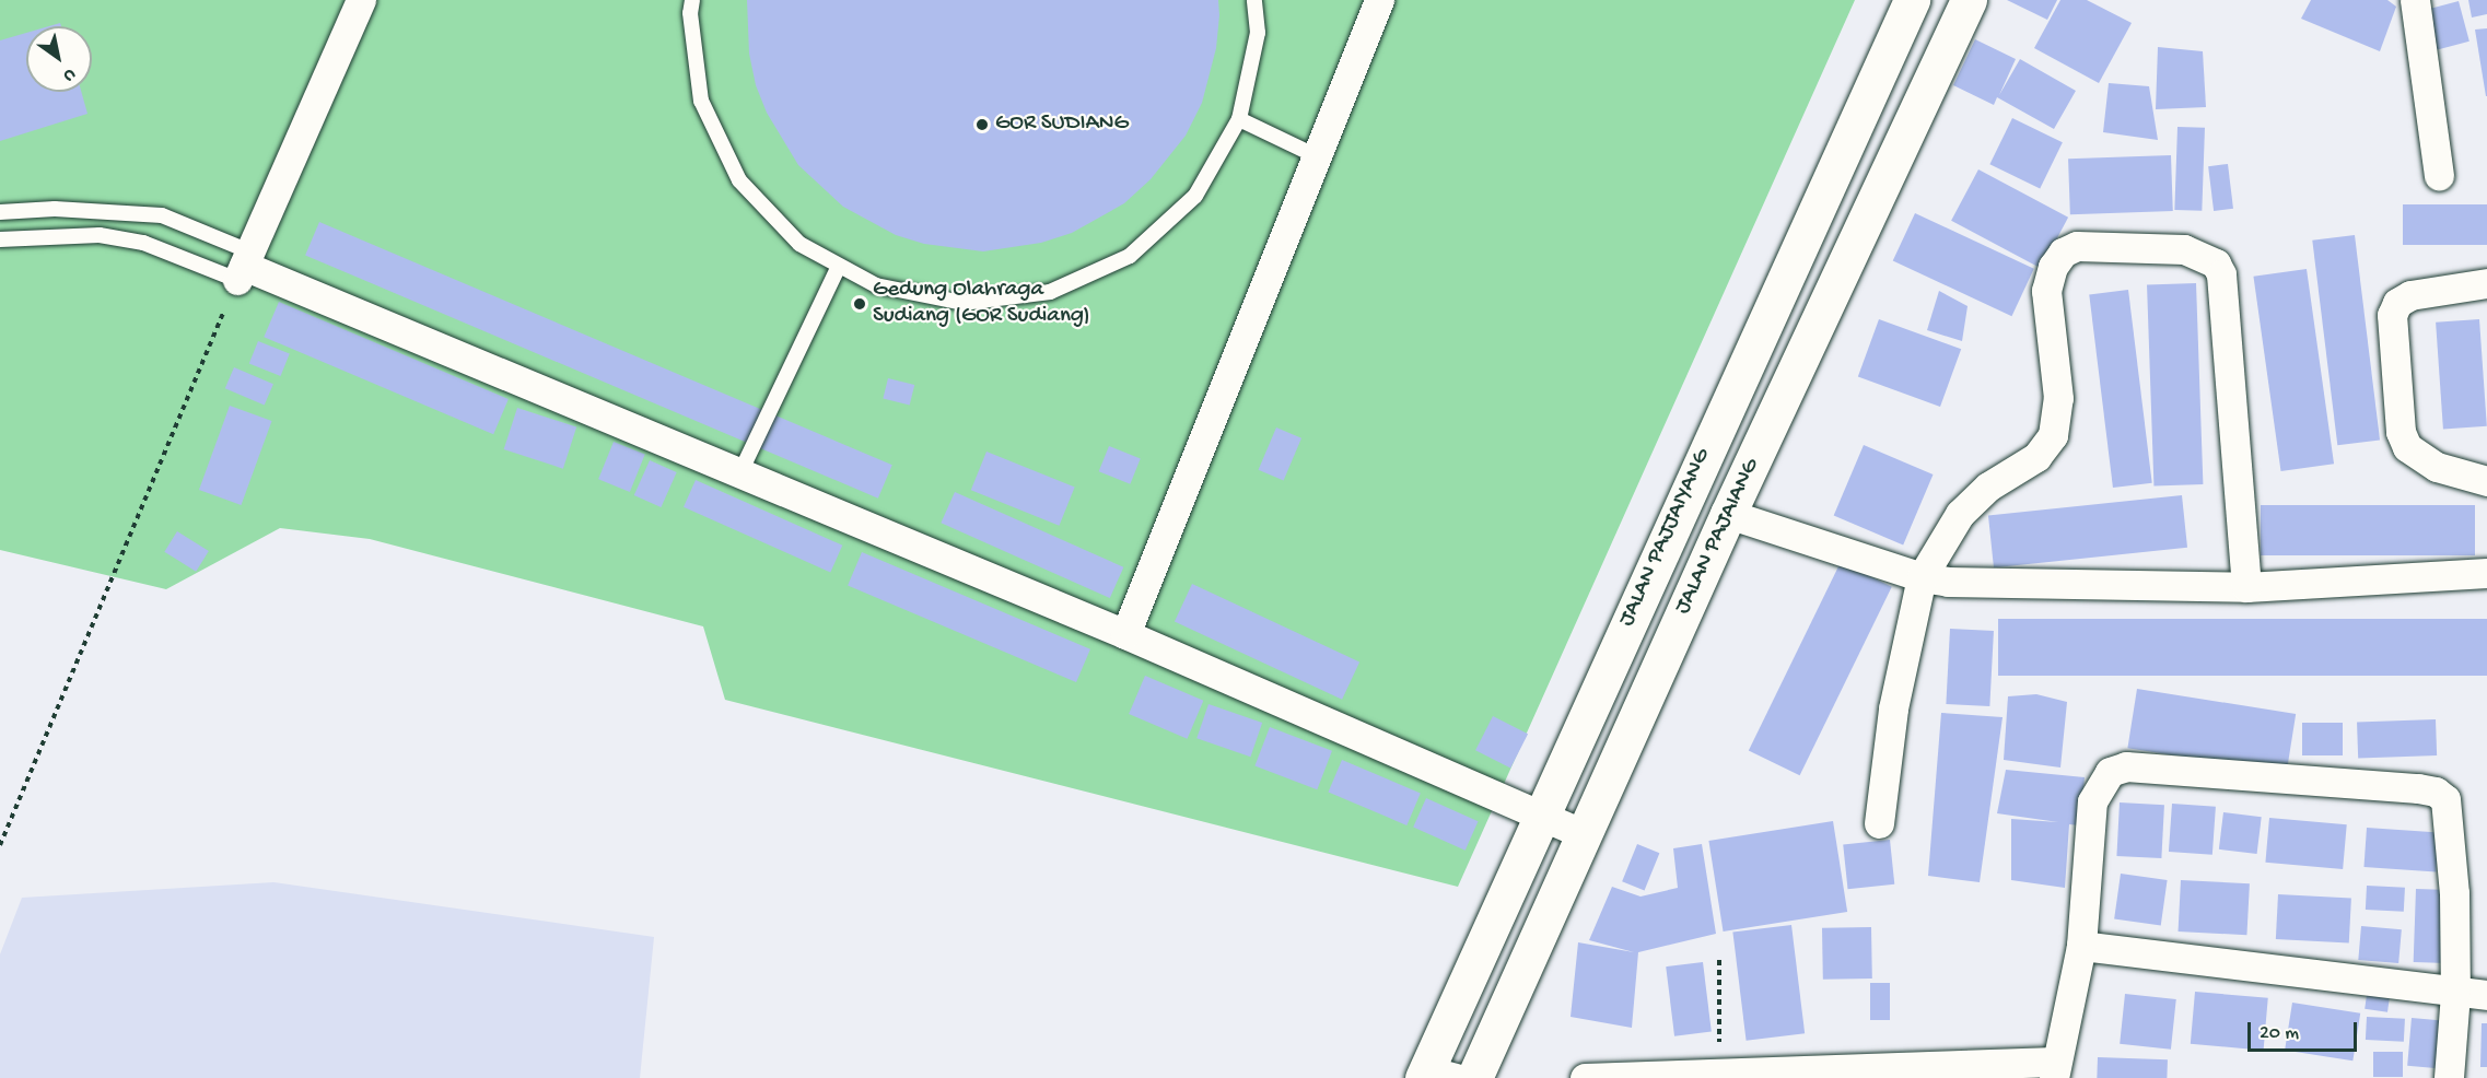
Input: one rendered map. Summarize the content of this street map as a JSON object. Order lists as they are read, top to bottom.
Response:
{
  "streets": {
    "main road": ["JALAN PAJAIANG", "JALAN PAJJAIYANG"]
  },
  "places": ["GOR SUDIANG", "Gedung Olahraga Sudiang (GOR Sudiang)"],
  "scale_bar": "20 m",
  "north": "bottom right"
}
